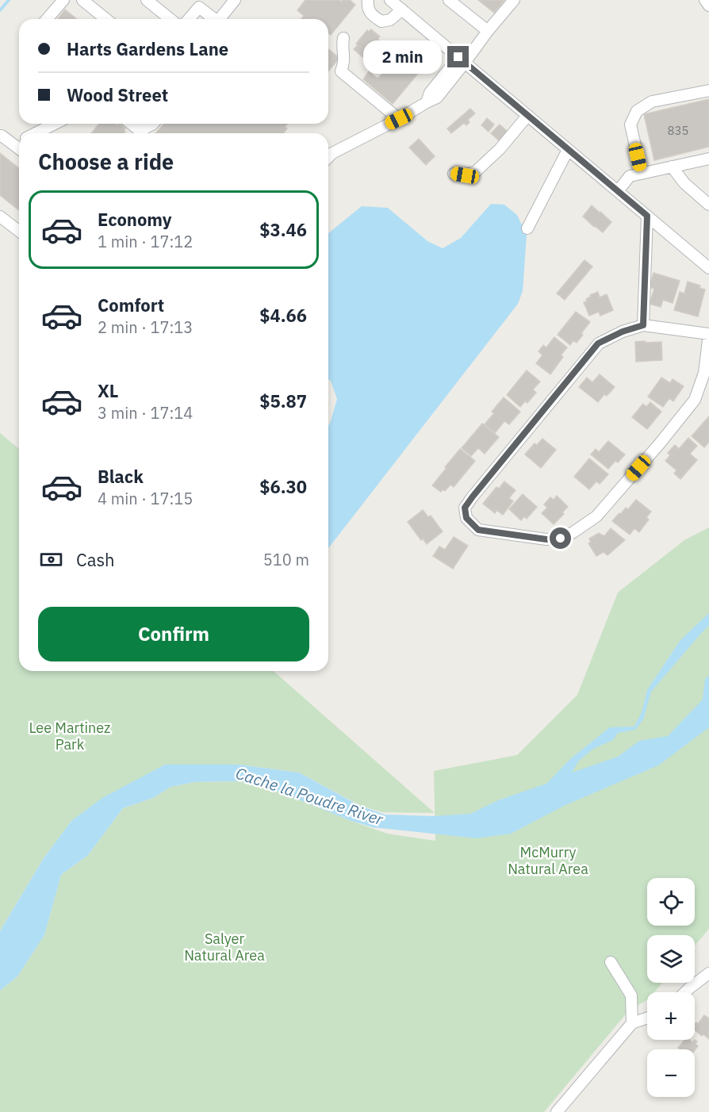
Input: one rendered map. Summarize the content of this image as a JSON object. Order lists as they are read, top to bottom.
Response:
{
  "water": ["Cache la Poudre River"],
  "parks": ["Lee Martinez Park", "McMurry Natural Area", "Salyer Natural Area"],
  "house_numbers": ["835"],
  "page": {
    "banner": ["Harts Gardens Lane", "Wood Street"],
    "bubble": "2 min",
    "heading": "Choose a ride",
    "list": [
      {
        "name": "Economy",
        "note": "1 min · 17:12",
        "value": "$3.46"
      },
      {
        "name": "Comfort",
        "note": "2 min · 17:13",
        "value": "$4.66"
      },
      {
        "name": "XL",
        "note": "3 min · 17:14",
        "value": "$5.87"
      },
      {
        "name": "Black",
        "note": "4 min · 17:15",
        "value": "$6.30"
      }
    ],
    "pay": ["Cash", "510 m"],
    "buttons": "Confirm",
    "map_buttons": ["+", "−"]
  }
}
